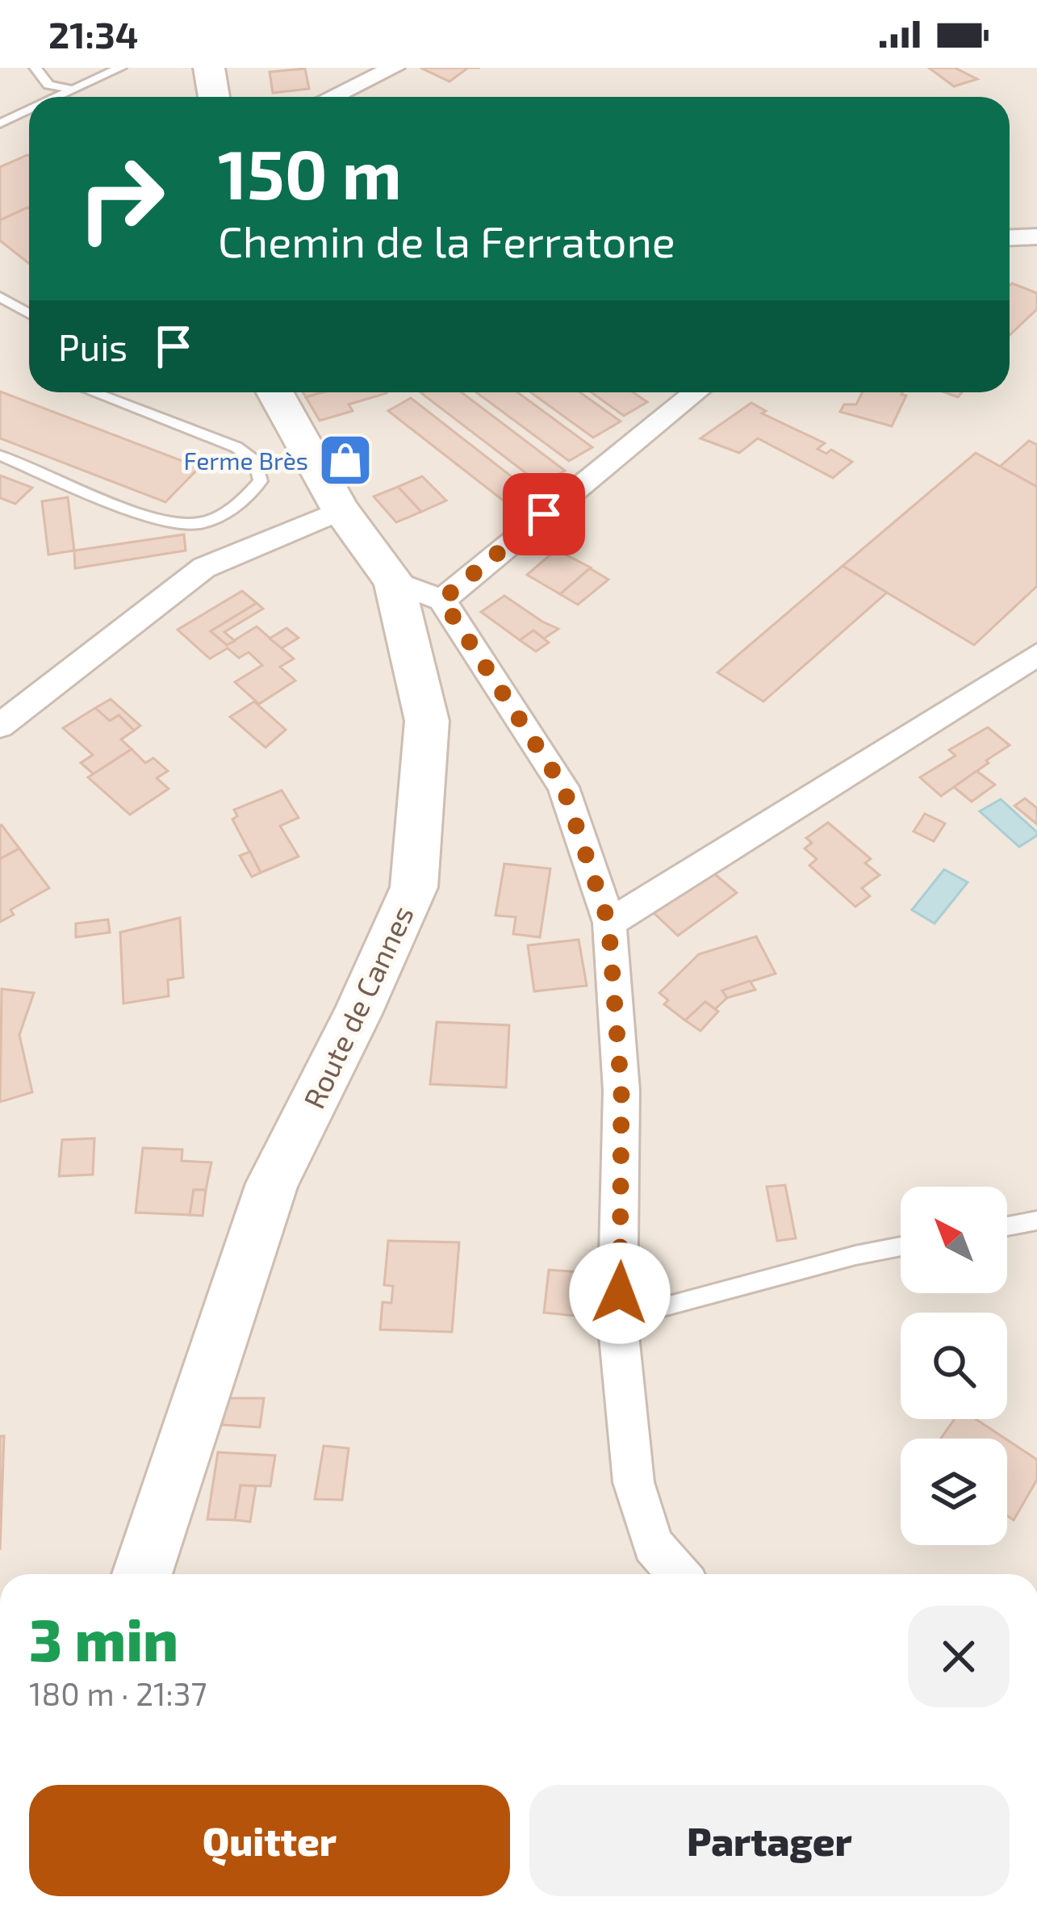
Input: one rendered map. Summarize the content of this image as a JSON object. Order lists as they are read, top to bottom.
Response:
{
  "streets": {
    "main road": ["Route de Cannes"]
  },
  "places": {
    "shop": ["Ferme Brès"]
  },
  "north": "top left",
  "page": {
    "status": "21:34",
    "turn": ["150 m", "Chemin de la Ferratone"],
    "then": "Puis",
    "heading": ["3 min", "180 m · 21:37"],
    "buttons": ["Quitter", "Partager"]
  }
}
